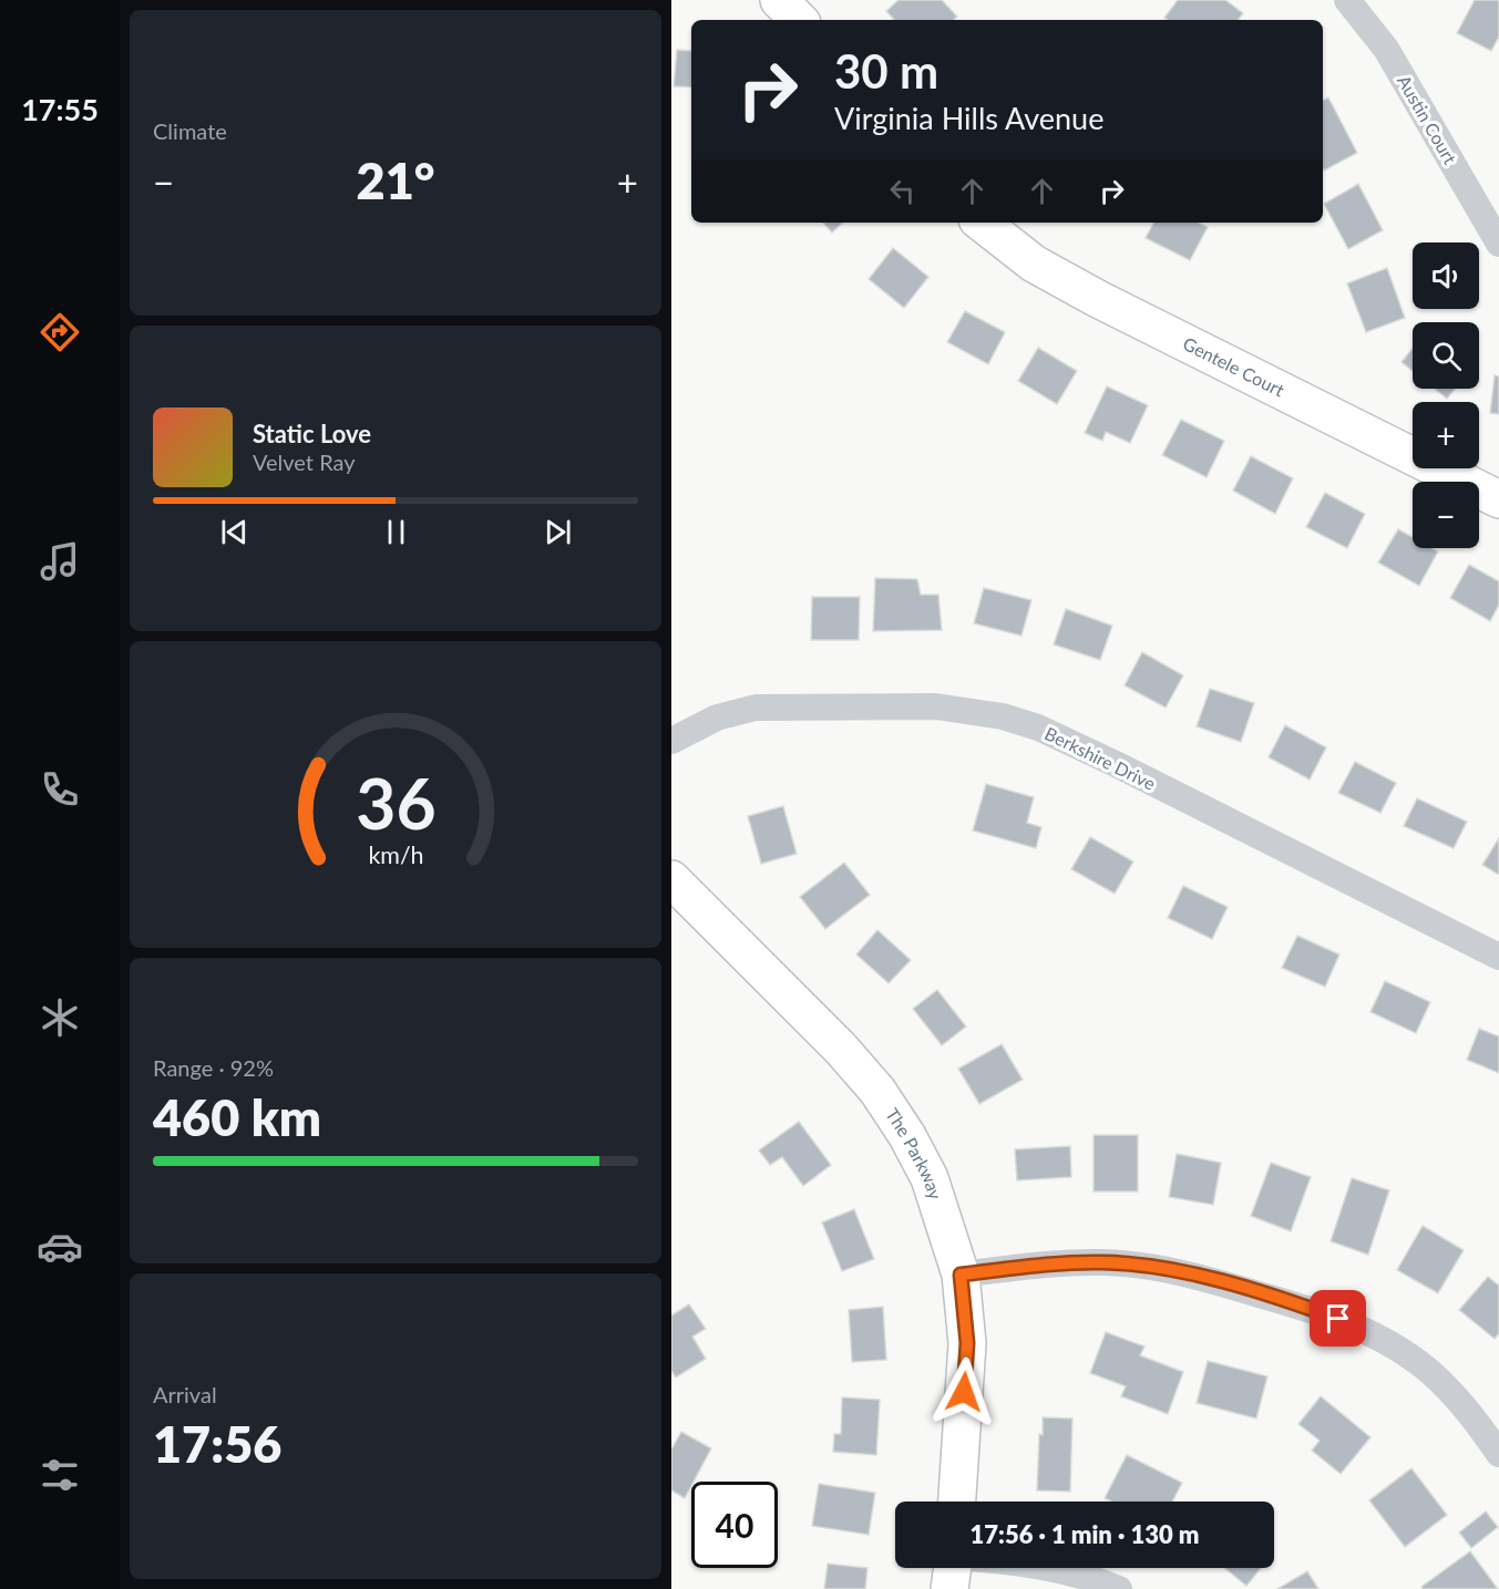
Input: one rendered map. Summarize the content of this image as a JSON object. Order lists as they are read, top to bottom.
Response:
{
  "streets": {
    "street": [
      "Austin Court",
      "Gentele Court",
      "Berkshire Drive",
      "The Parkway"
    ]
  },
  "page": {
    "tabs": "17:55",
    "tile": [
      "Climate",
      ["Range · 92%", "460 km"],
      ["Arrival", "17:56"]
    ],
    "turn": ["30 m", "Virginia Hills Avenue"],
    "heat": ["−", "21°", "+"],
    "map_buttons": ["+", "−"],
    "song": ["Static Love", "Velvet Ray"],
    "limit": "40",
    "trip": "17:56 · 1 min · 130 m",
    "gauge": ["36", "km/h"]
  }
}
